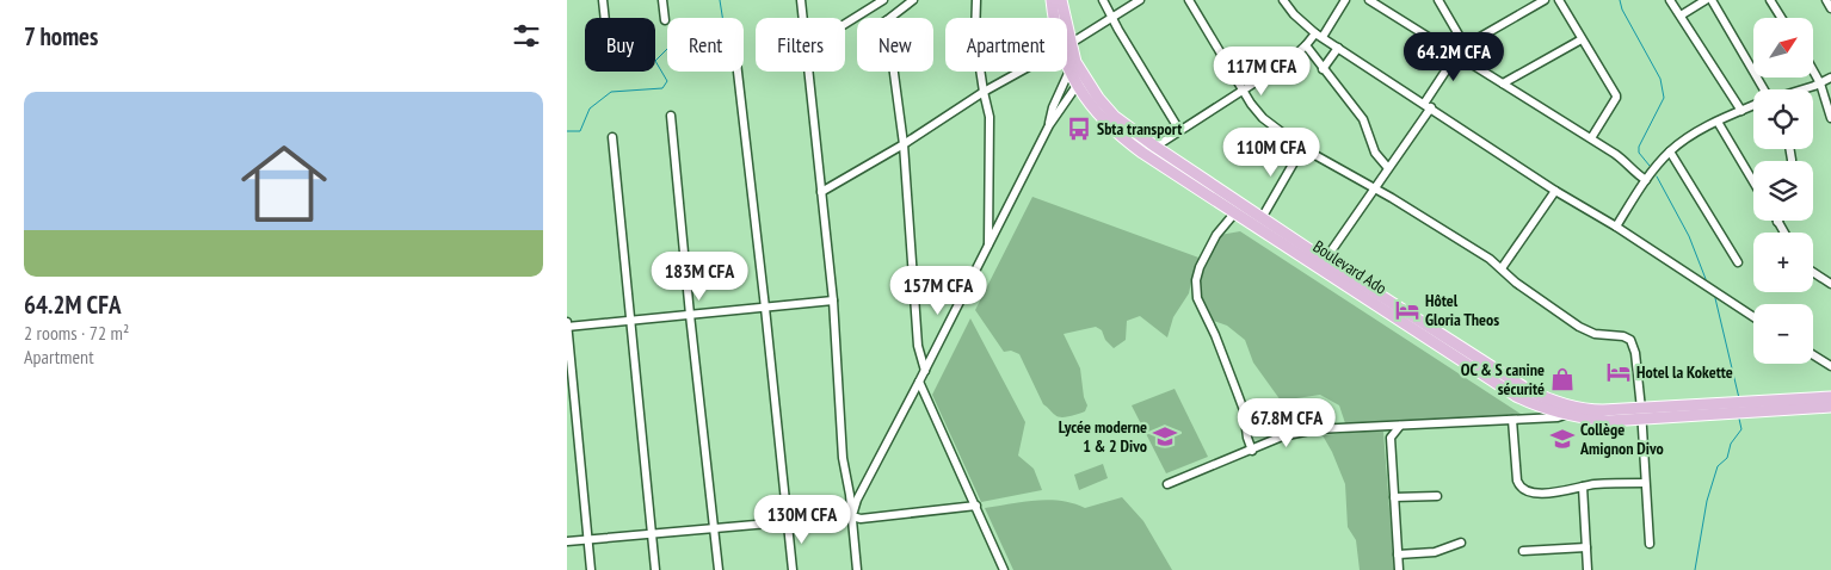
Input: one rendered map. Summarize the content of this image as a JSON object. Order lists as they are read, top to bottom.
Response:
{
  "streets": {
    "main road": ["Boulevard Ado"]
  },
  "places": {
    "bus stop": ["Sbta transport"],
    "hotel": ["Hôtel Gloria Theos", "Hotel la Kokette"],
    "shop": ["OC & S canine sécurité"],
    "school or university": ["Lycée moderne 1 & 2 Divo", "Collège Amignon Divo"]
  },
  "north": "top right",
  "page": {
    "heading": "7 homes",
    "map_buttons": ["+", "−"],
    "chip": [
      "Buy",
      "Rent",
      "Filters",
      "New",
      "Apartment"
    ],
    "price": [
      "64.2M CFA",
      "117M CFA",
      "110M CFA",
      "183M CFA",
      "157M CFA",
      "67.8M CFA",
      "130M CFA"
    ],
    "list": [
      {
        "name": "64.2M CFA",
        "note": "2 rooms · 72 m² · Apartment"
      }
    ]
  }
}
